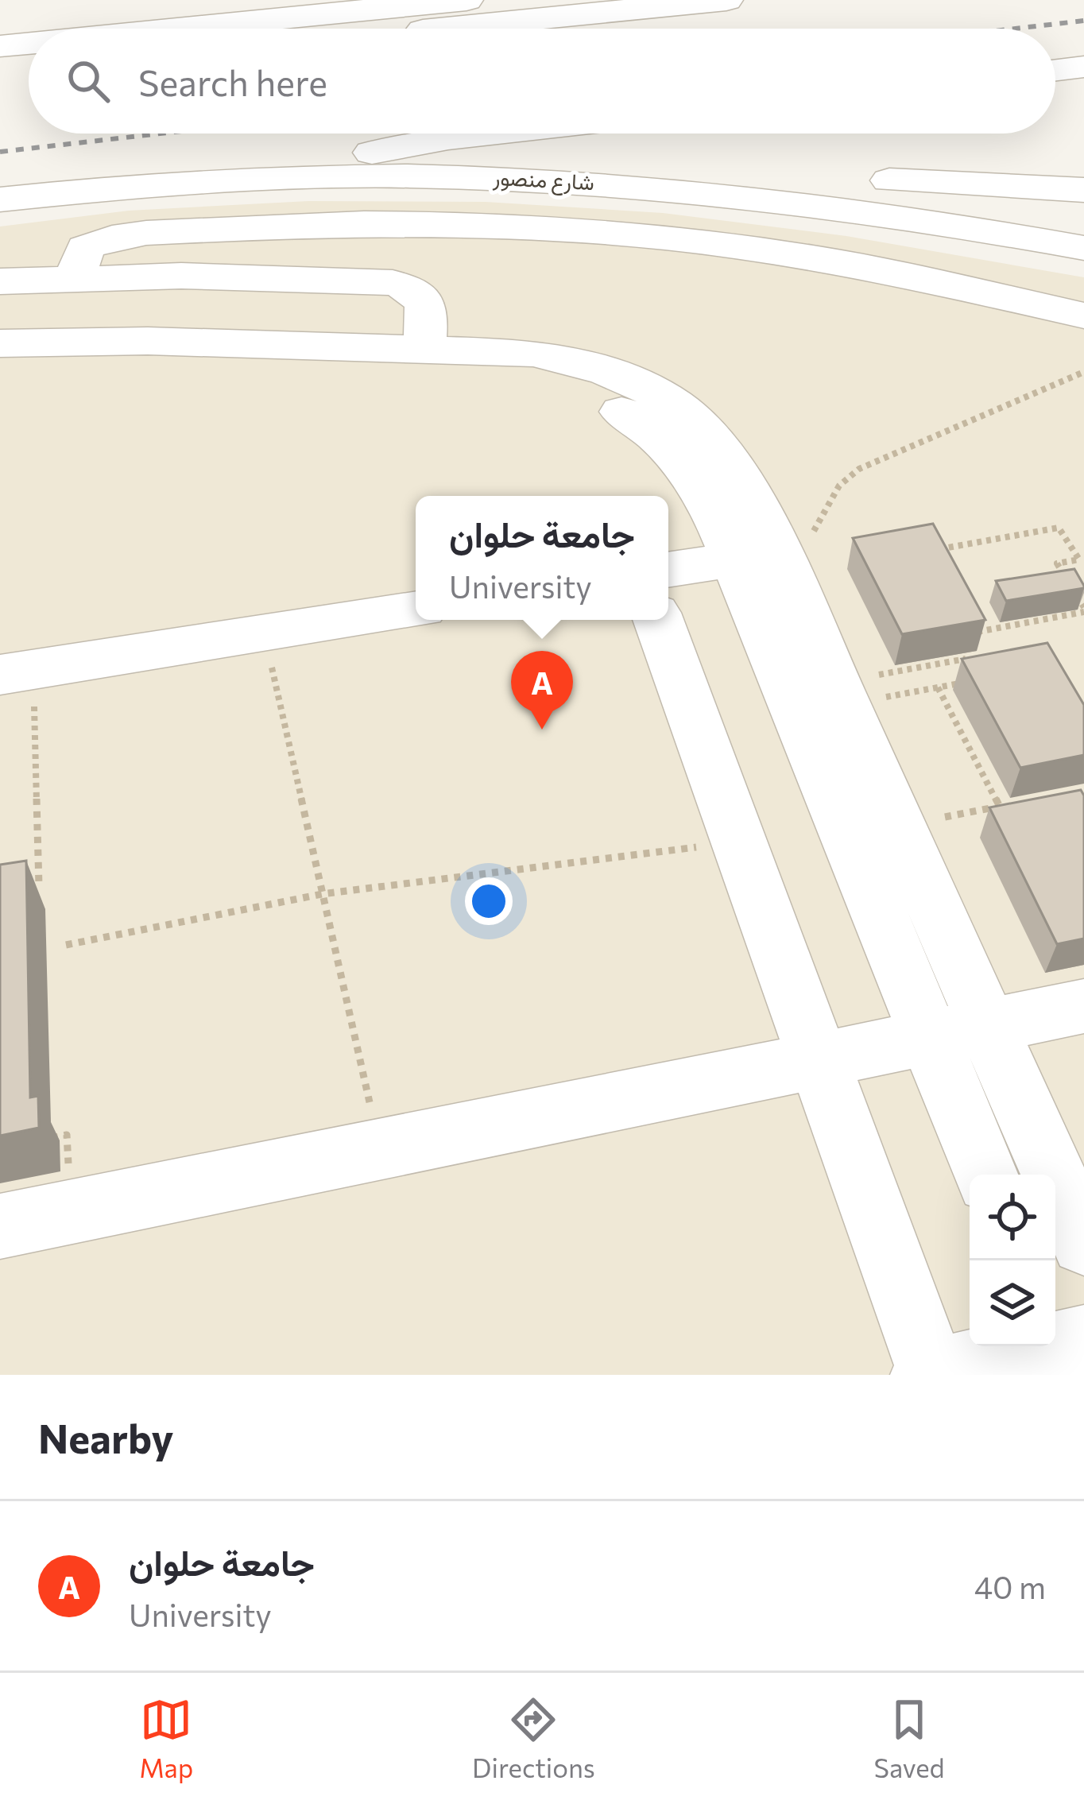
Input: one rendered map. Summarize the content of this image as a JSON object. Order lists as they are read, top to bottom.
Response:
{
  "streets": {
    "street": ["شارع منصور"]
  },
  "page": {
    "search": "Search here",
    "popup": ["جامعة حلوان", "University"],
    "pins": "A",
    "heading": "Nearby",
    "list": [
      {
        "mark": "A",
        "name": "جامعة حلوان",
        "note": "University",
        "value": "40 m"
      }
    ],
    "nav": ["Map", "Directions", "Saved"]
  }
}
